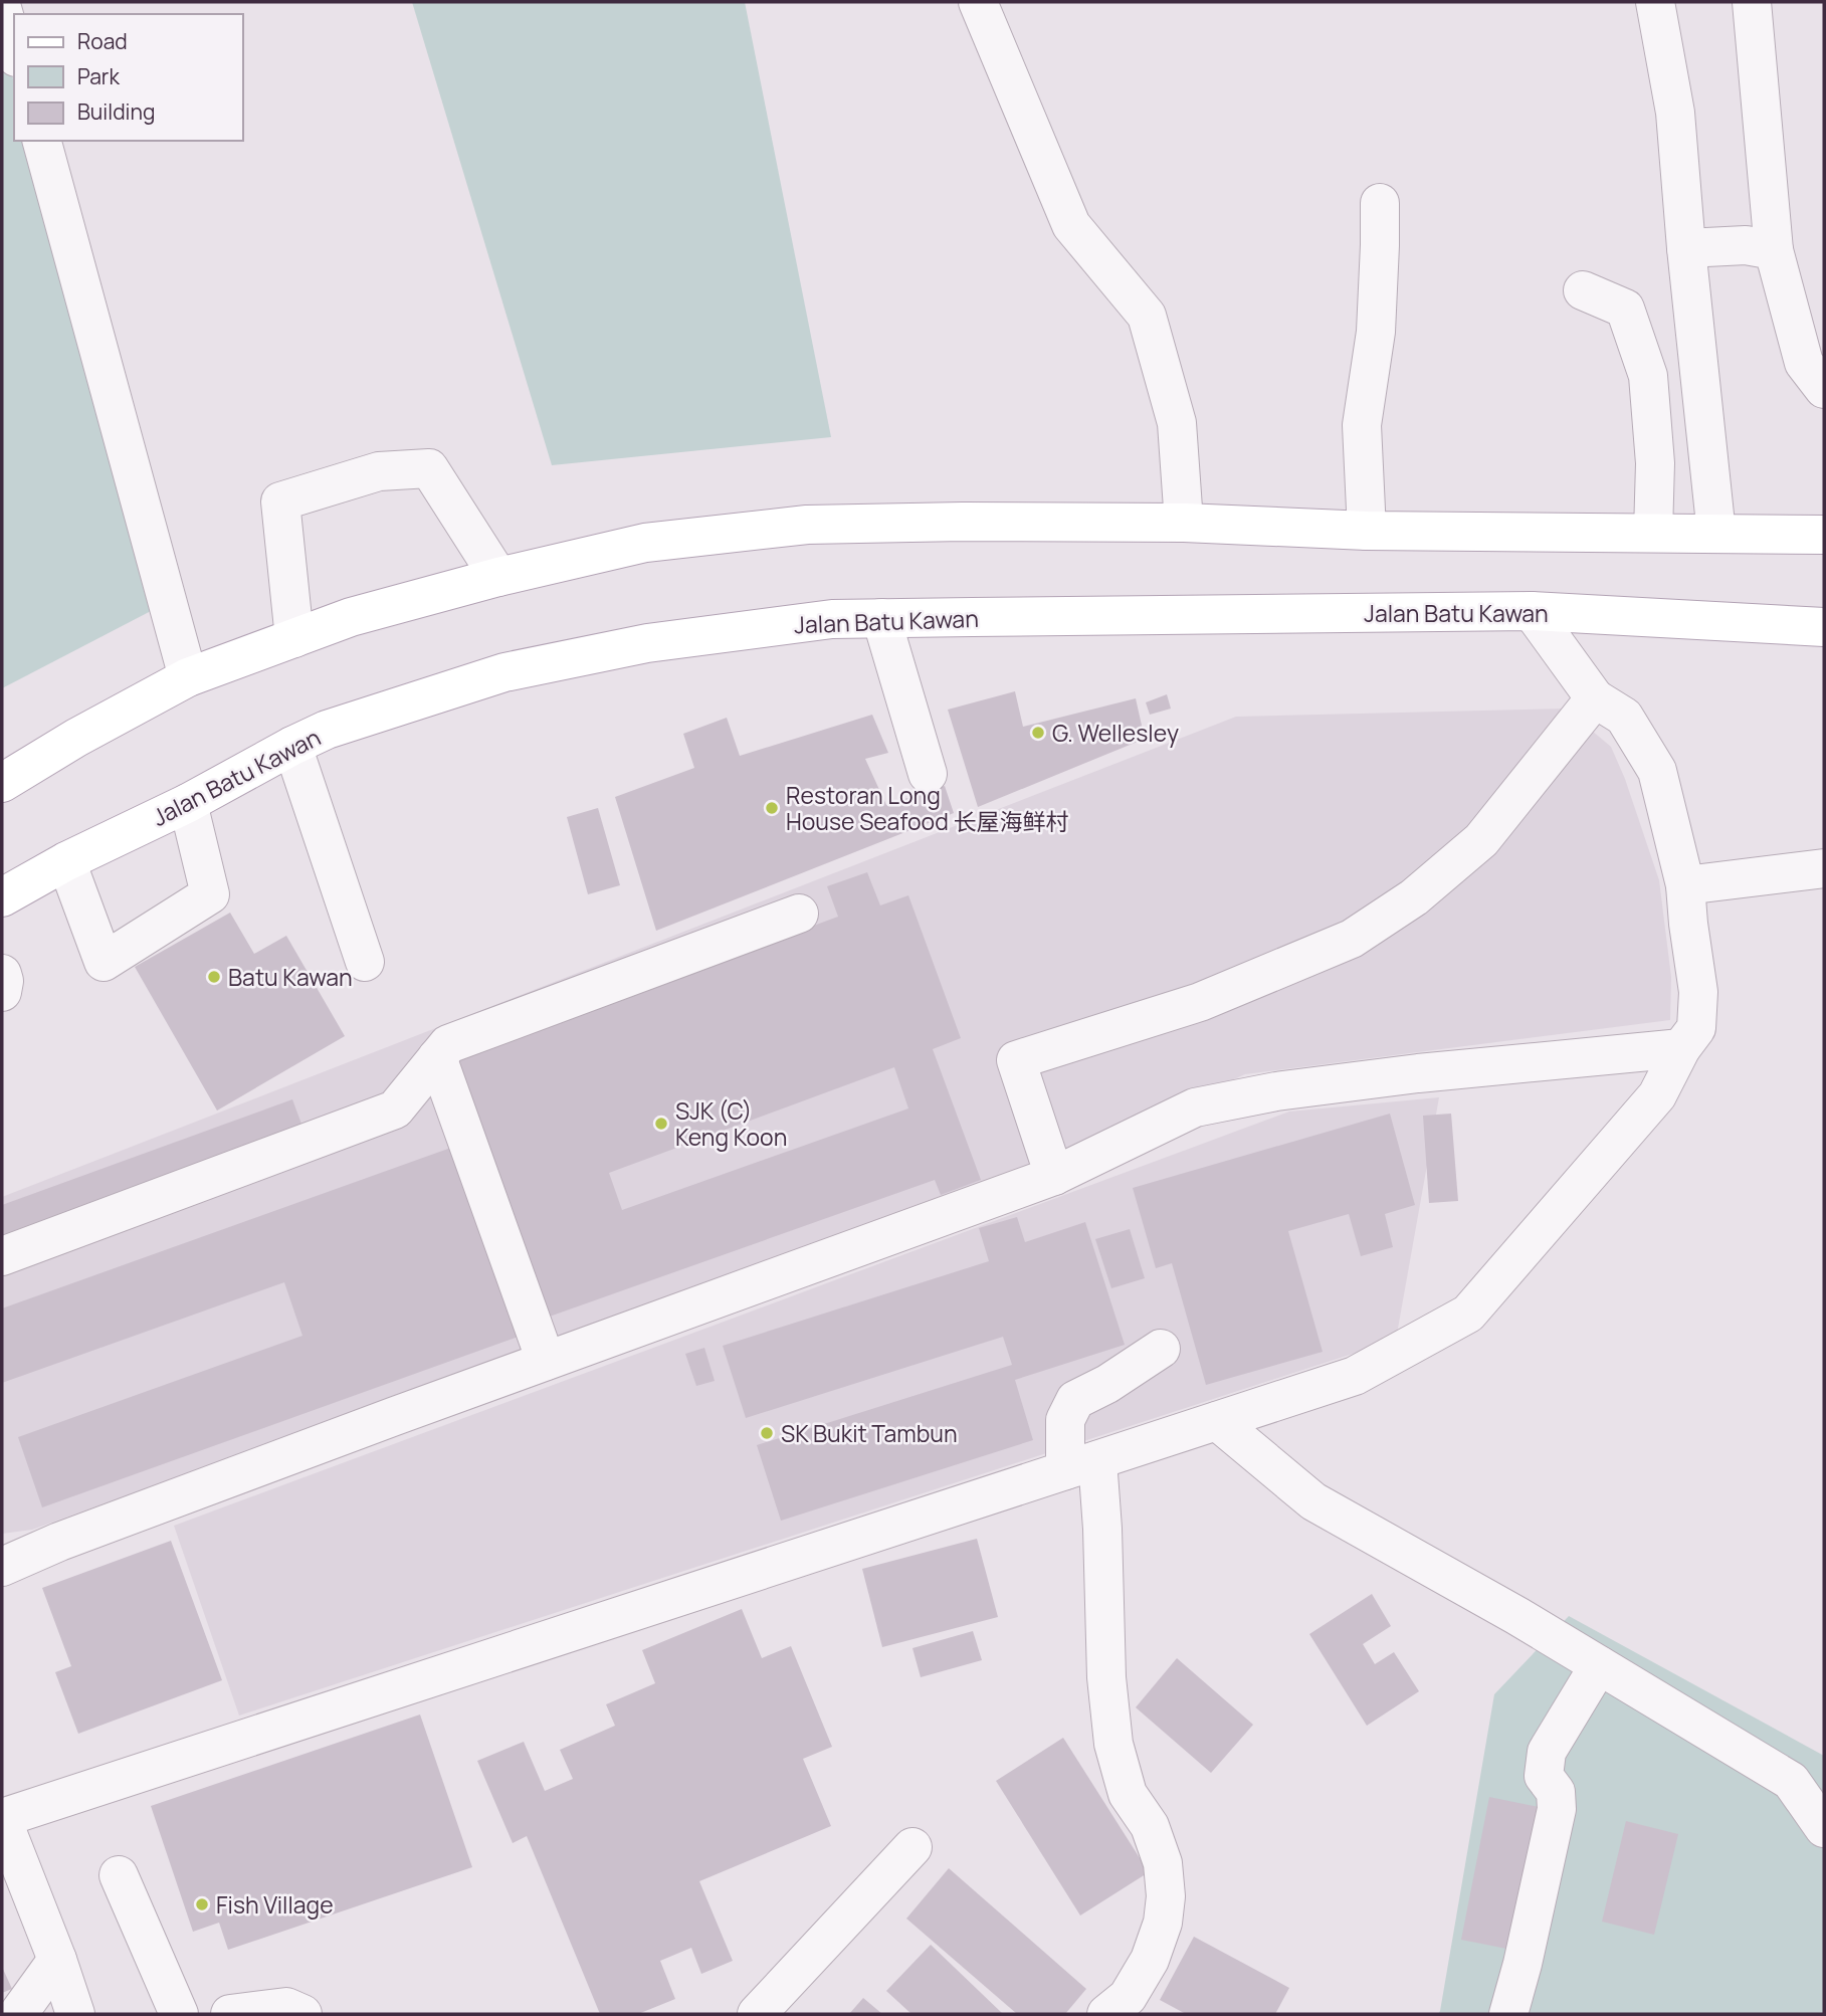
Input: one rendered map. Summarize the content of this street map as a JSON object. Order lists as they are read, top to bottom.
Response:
{
  "streets": {
    "main road": ["Jalan Batu Kawan"]
  },
  "places": [
    "G. Wellesley",
    "Restoran Long House Seafood 长屋海鲜村",
    "Batu Kawan",
    "SJK (C) Keng Koon",
    "SK Bukit Tambun",
    "Fish Village"
  ],
  "legend": ["Road", "Park", "Building"]
}
